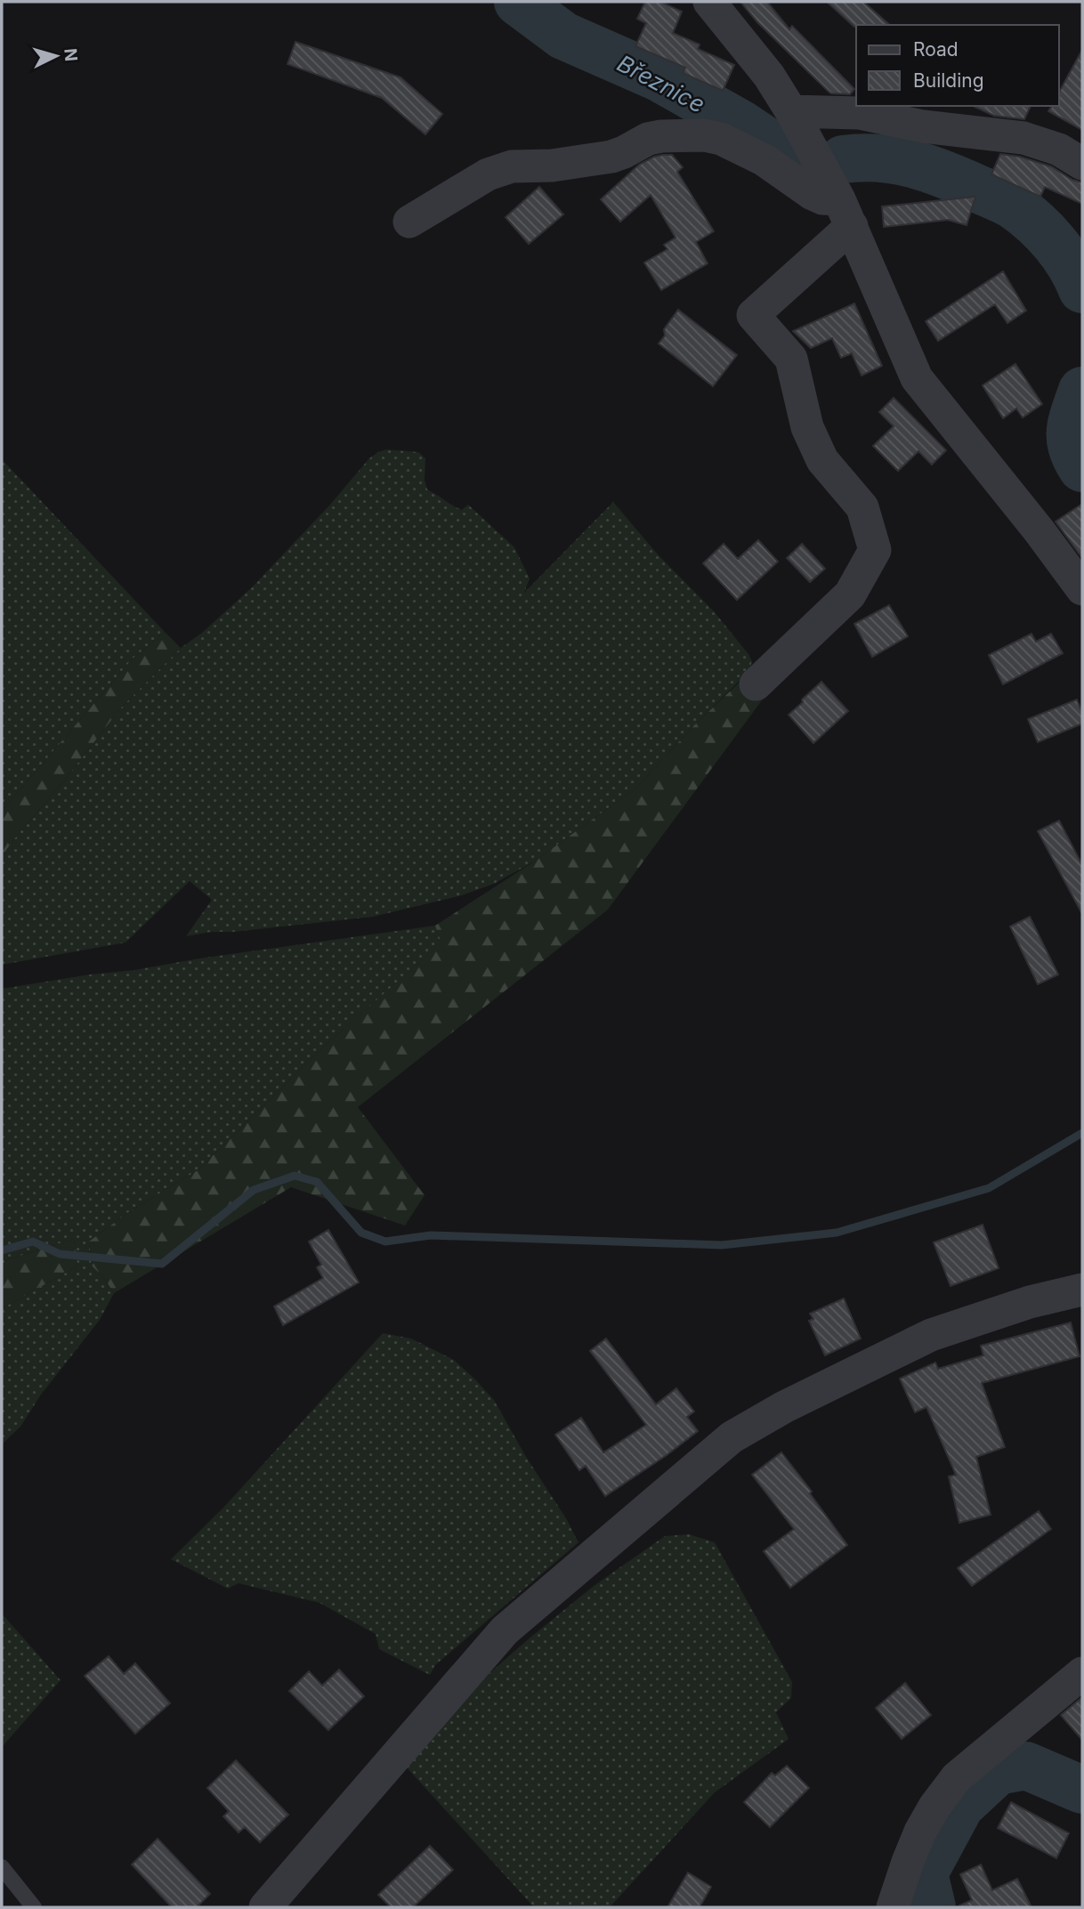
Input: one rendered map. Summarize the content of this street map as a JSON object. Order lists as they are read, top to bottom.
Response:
{
  "water": ["Březnice"],
  "legend": ["Road", "Building"],
  "north": "right"
}
